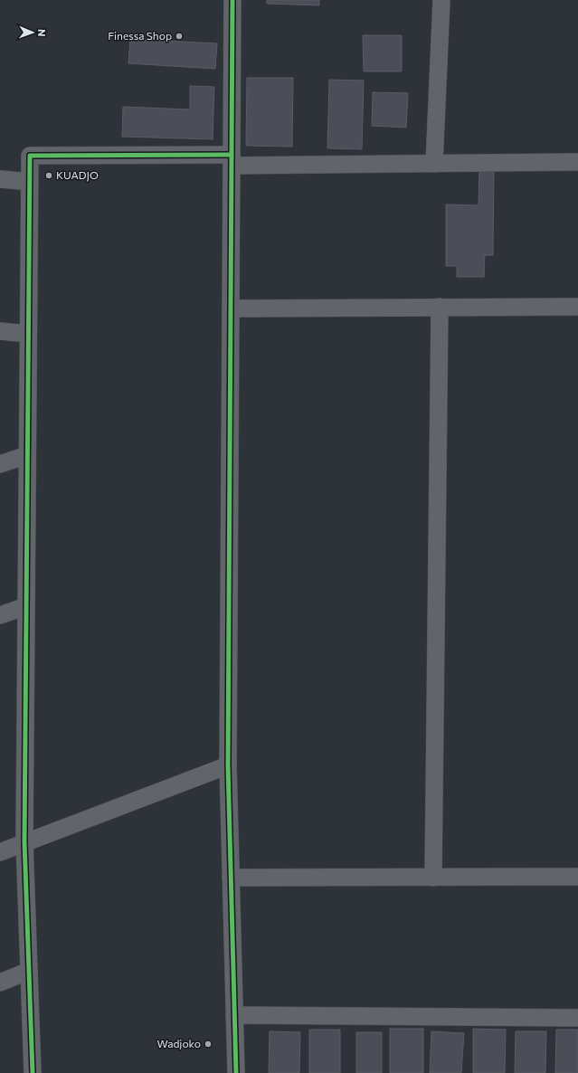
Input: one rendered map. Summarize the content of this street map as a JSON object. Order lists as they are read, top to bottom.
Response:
{
  "places": ["Finessa Shop", "KUADJO", "Wadjoko"],
  "north": "right"
}
